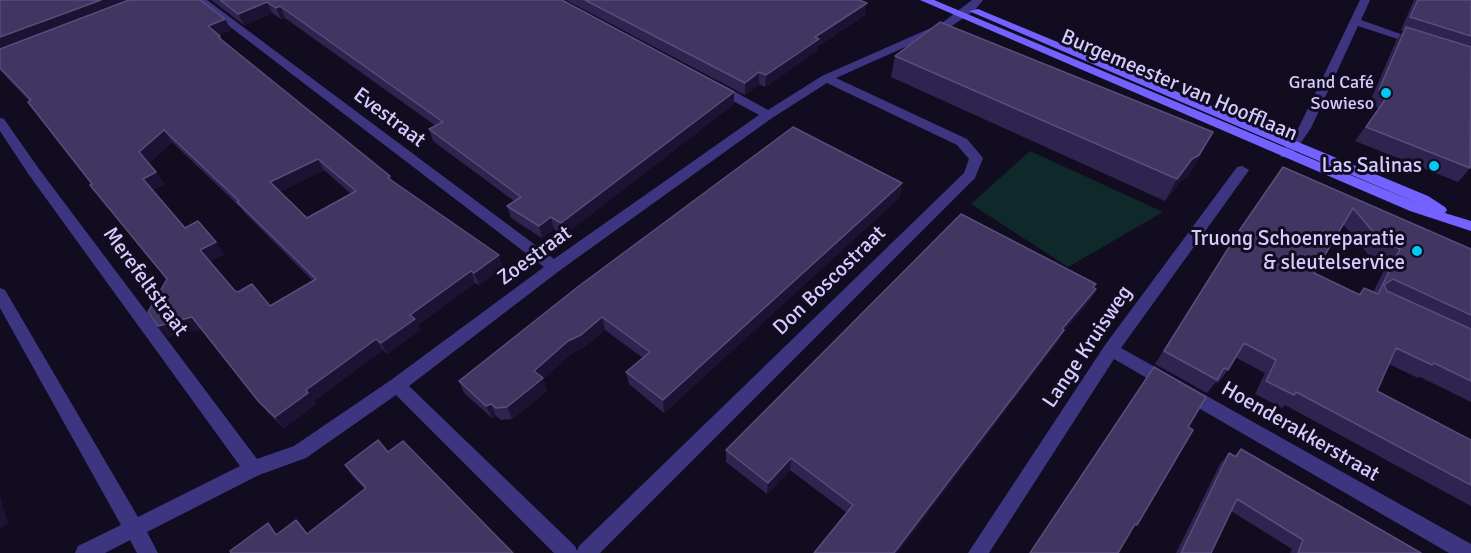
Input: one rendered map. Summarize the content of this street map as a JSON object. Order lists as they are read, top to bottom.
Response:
{
  "streets": {
    "main road": ["Burgemeester van Hoofflaan"],
    "street": [
      "Evestraat",
      "Zoestraat",
      "Don Boscostraat",
      "Merefeltstraat",
      "Lange Kruisweg",
      "Hoenderakkerstraat"
    ]
  },
  "crossings": [
    ["Burgemeester van Hoofflaan", "Zoestraat"],
    ["Evestraat", "Zoestraat"],
    ["Zoestraat", "Don Boscostraat"],
    ["Zoestraat", "Merefeltstraat"],
    ["Lange Kruisweg", "Hoenderakkerstraat"]
  ],
  "places": ["Grand Café Sowieso", "Las Salinas", "Truong Schoenreparatie & sleutelservice"]
}
